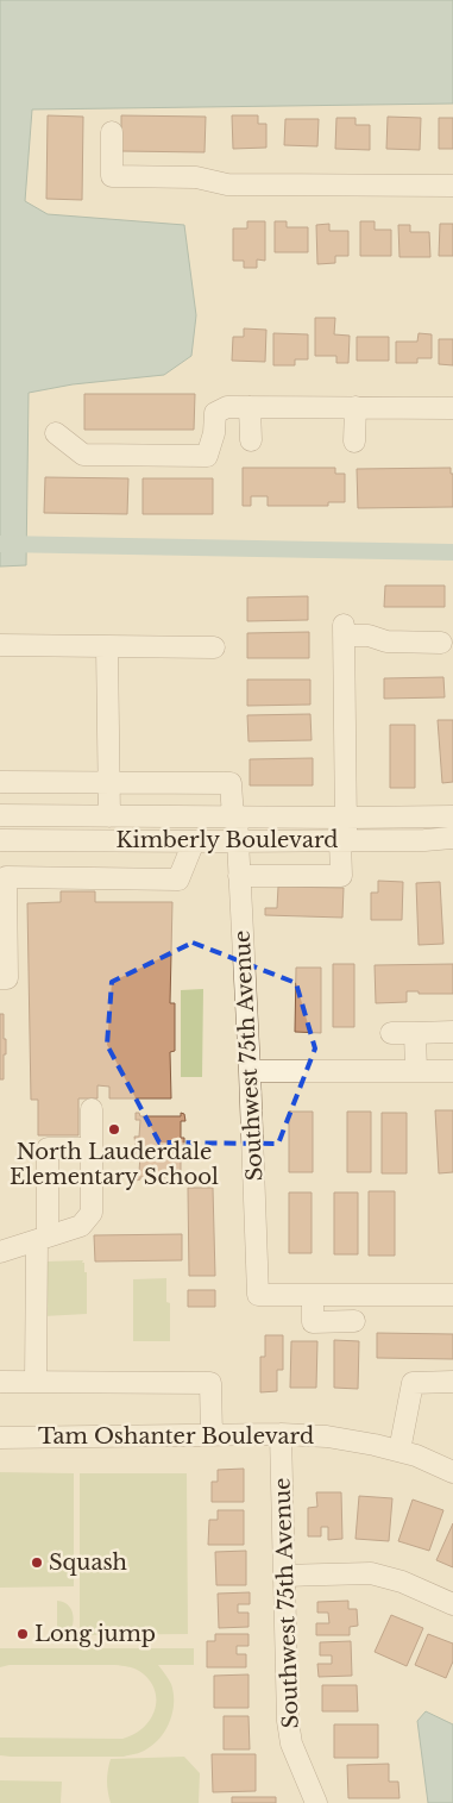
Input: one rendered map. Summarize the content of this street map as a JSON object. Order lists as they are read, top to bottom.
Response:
{
  "streets": {
    "street": ["Kimberly Boulevard", "Southwest 75th Avenue", "Tam Oshanter Boulevard"]
  },
  "crossings": [
    ["Kimberly Boulevard", "Southwest 75th Avenue"],
    ["Southwest 75th Avenue", "Tam Oshanter Boulevard"]
  ],
  "places": ["North Lauderdale Elementary School", "Squash", "Long jump"]
}
